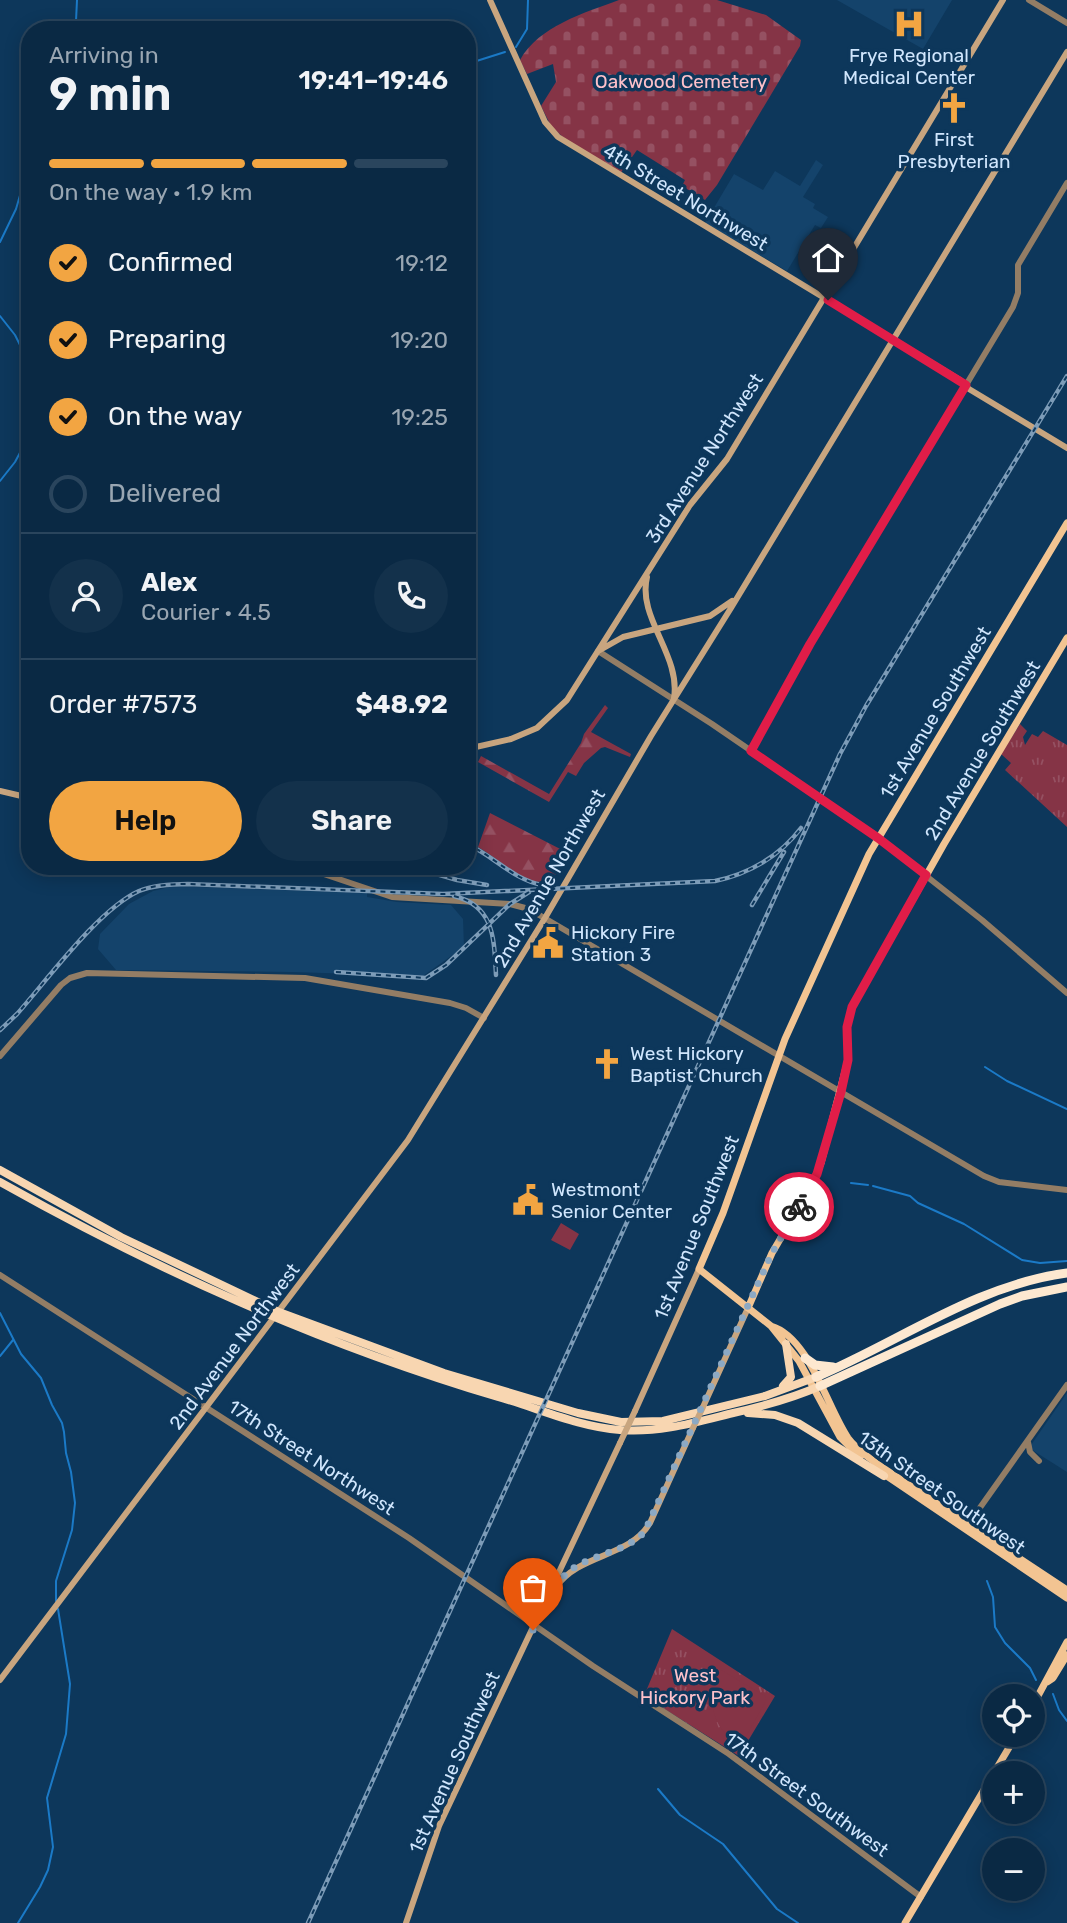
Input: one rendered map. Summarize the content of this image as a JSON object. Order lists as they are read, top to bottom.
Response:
{
  "streets": {
    "main road": [
      "4th Street Northwest",
      "3rd Avenue Northwest",
      "1st Avenue Southwest",
      "2nd Avenue Southwest",
      "2nd Avenue Northwest",
      "13th Street Southwest"
    ],
    "street": ["17th Street Northwest", "17th Street Southwest"]
  },
  "crossings": [
    ["4th Street Northwest", "3rd Avenue Northwest"],
    ["4th Street Northwest", "2nd Avenue Northwest"],
    ["1st Avenue Southwest", "2nd Avenue Southwest"],
    ["1st Avenue Southwest", "13th Street Southwest"],
    ["1st Avenue Southwest", "17th Street Southwest"],
    ["2nd Avenue Southwest", "13th Street Southwest"],
    ["2nd Avenue Northwest", "17th Street Northwest"],
    ["17th Street Northwest", "17th Street Southwest"]
  ],
  "parks": ["Oakwood Cemetery", "West Hickory Park"],
  "places": {
    "hospital": ["Frye Regional Medical Center"],
    "church": ["First Presbyterian", "West Hickory Baptist Church"],
    "public building": ["Hickory Fire Station 3", "Westmont Senior Center"]
  },
  "page": {
    "heading": ["9 min", "Arriving in", "19:41–19:46"],
    "panel": [
      "Alex",
      "Courier · 4.5",
      "Order #7573",
      "$48.92"
    ],
    "bar": "On the way · 1.9 km",
    "list": [
      ["Confirmed", "19:12"],
      ["Preparing", "19:20"],
      ["On the way", "19:25"],
      "Delivered"
    ],
    "buttons": ["Help", "Share"],
    "map_buttons": ["+", "−"]
  }
}
